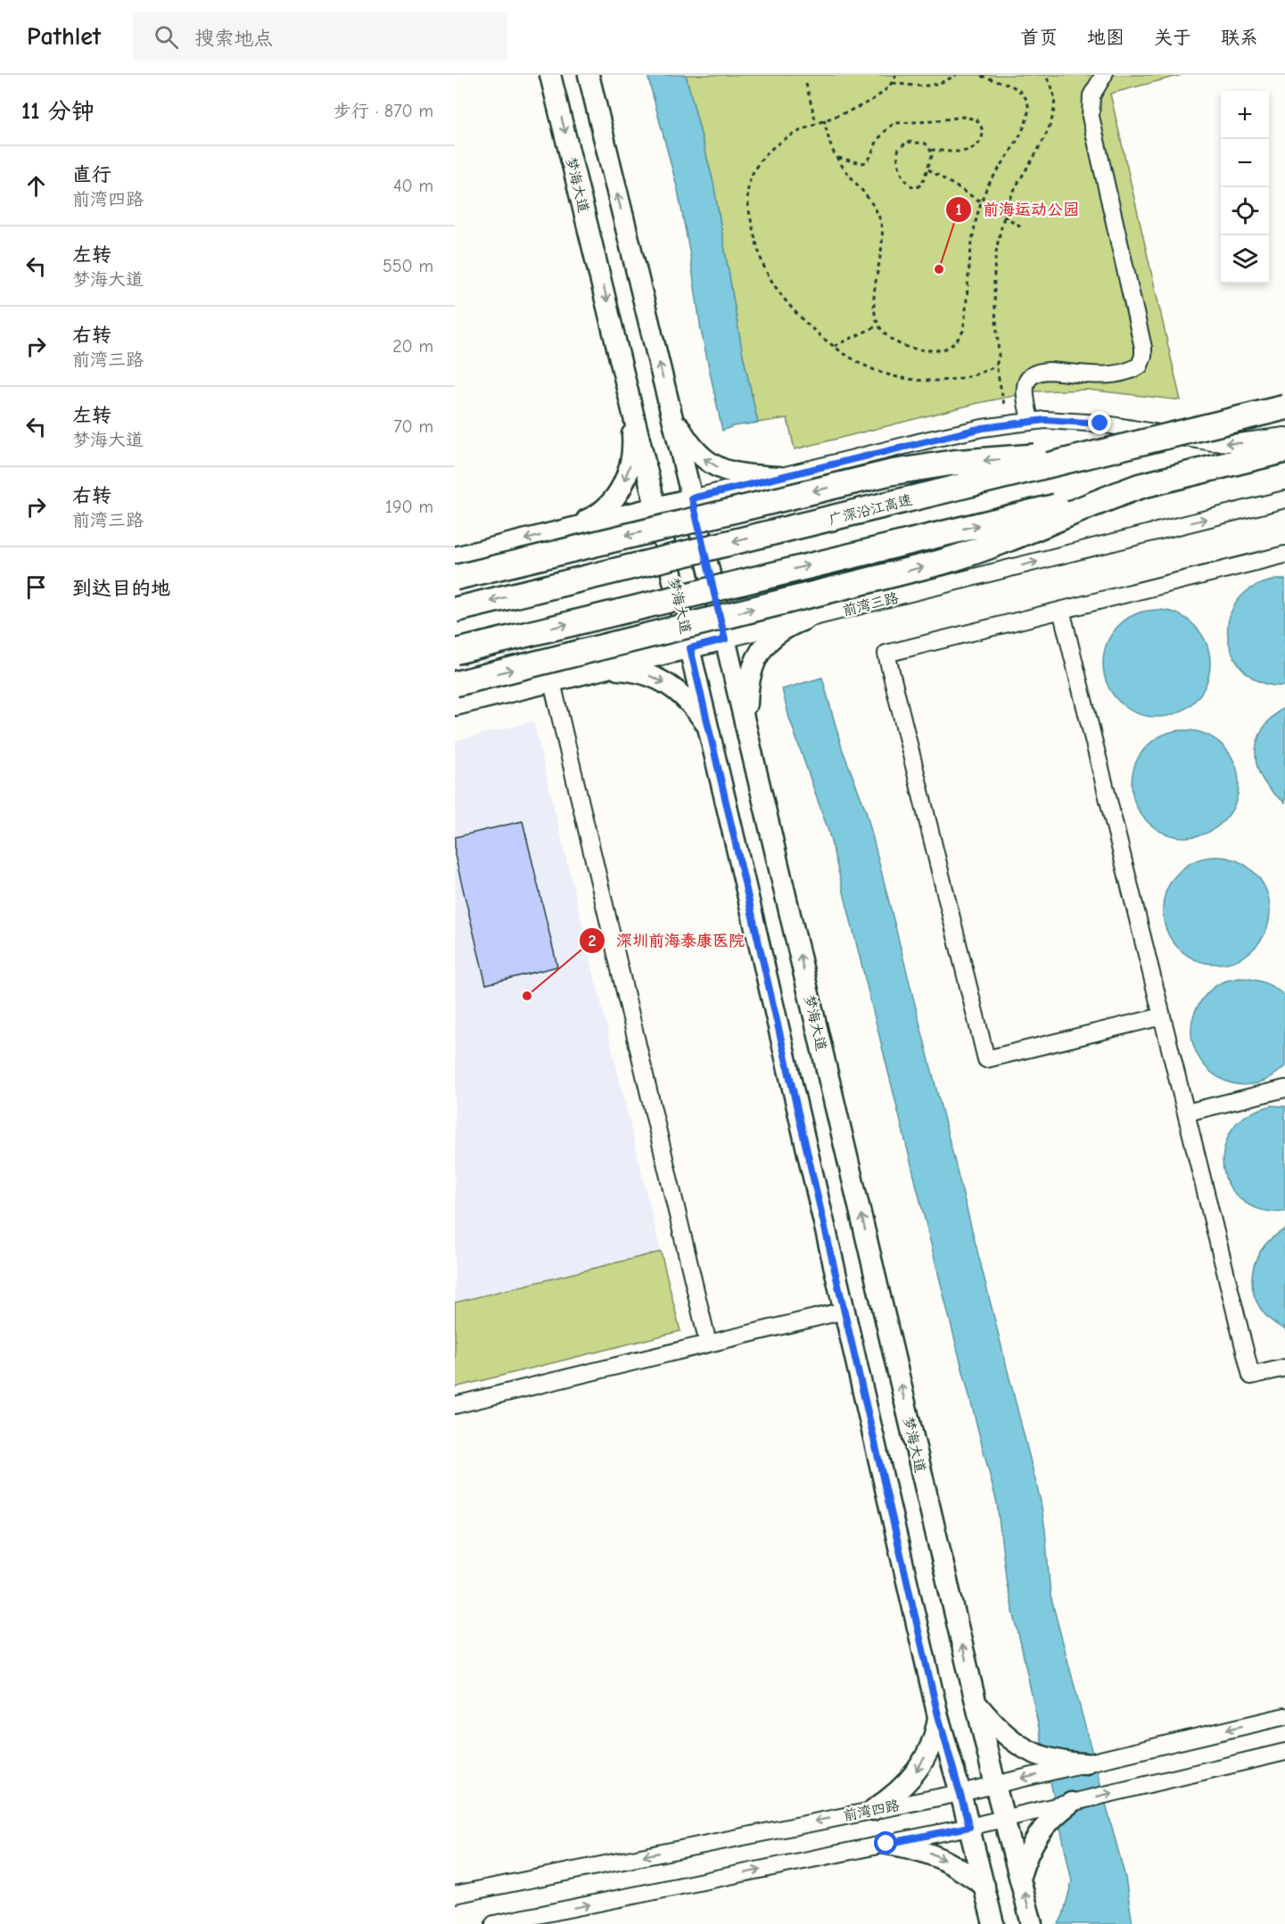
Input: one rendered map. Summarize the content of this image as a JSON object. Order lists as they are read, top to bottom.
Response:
{
  "streets": {
    "highway": ["广深沿江高速"],
    "main road": ["梦海大道", "前湾三路"],
    "street": ["前湾四路"]
  },
  "crossings": [
    ["梦海大道", "前湾三路"],
    ["梦海大道", "前湾四路"]
  ],
  "places": ["前海运动公园", "深圳前海泰康医院"],
  "page": {
    "header": "Pathlet",
    "search": "搜索地点",
    "nav": [
      "首页",
      "地图",
      "关于",
      "联系"
    ],
    "heading": ["11 分钟", "步行 · 870 m"],
    "map_buttons": ["+", "−"],
    "list": [
      ["直行", "前湾四路", "40 m"],
      ["左转", "梦海大道", "550 m"],
      ["右转", "前湾三路", "20 m"],
      ["左转", "梦海大道", "70 m"],
      ["右转", "前湾三路", "190 m"],
      "到达目的地"
    ]
  }
}
